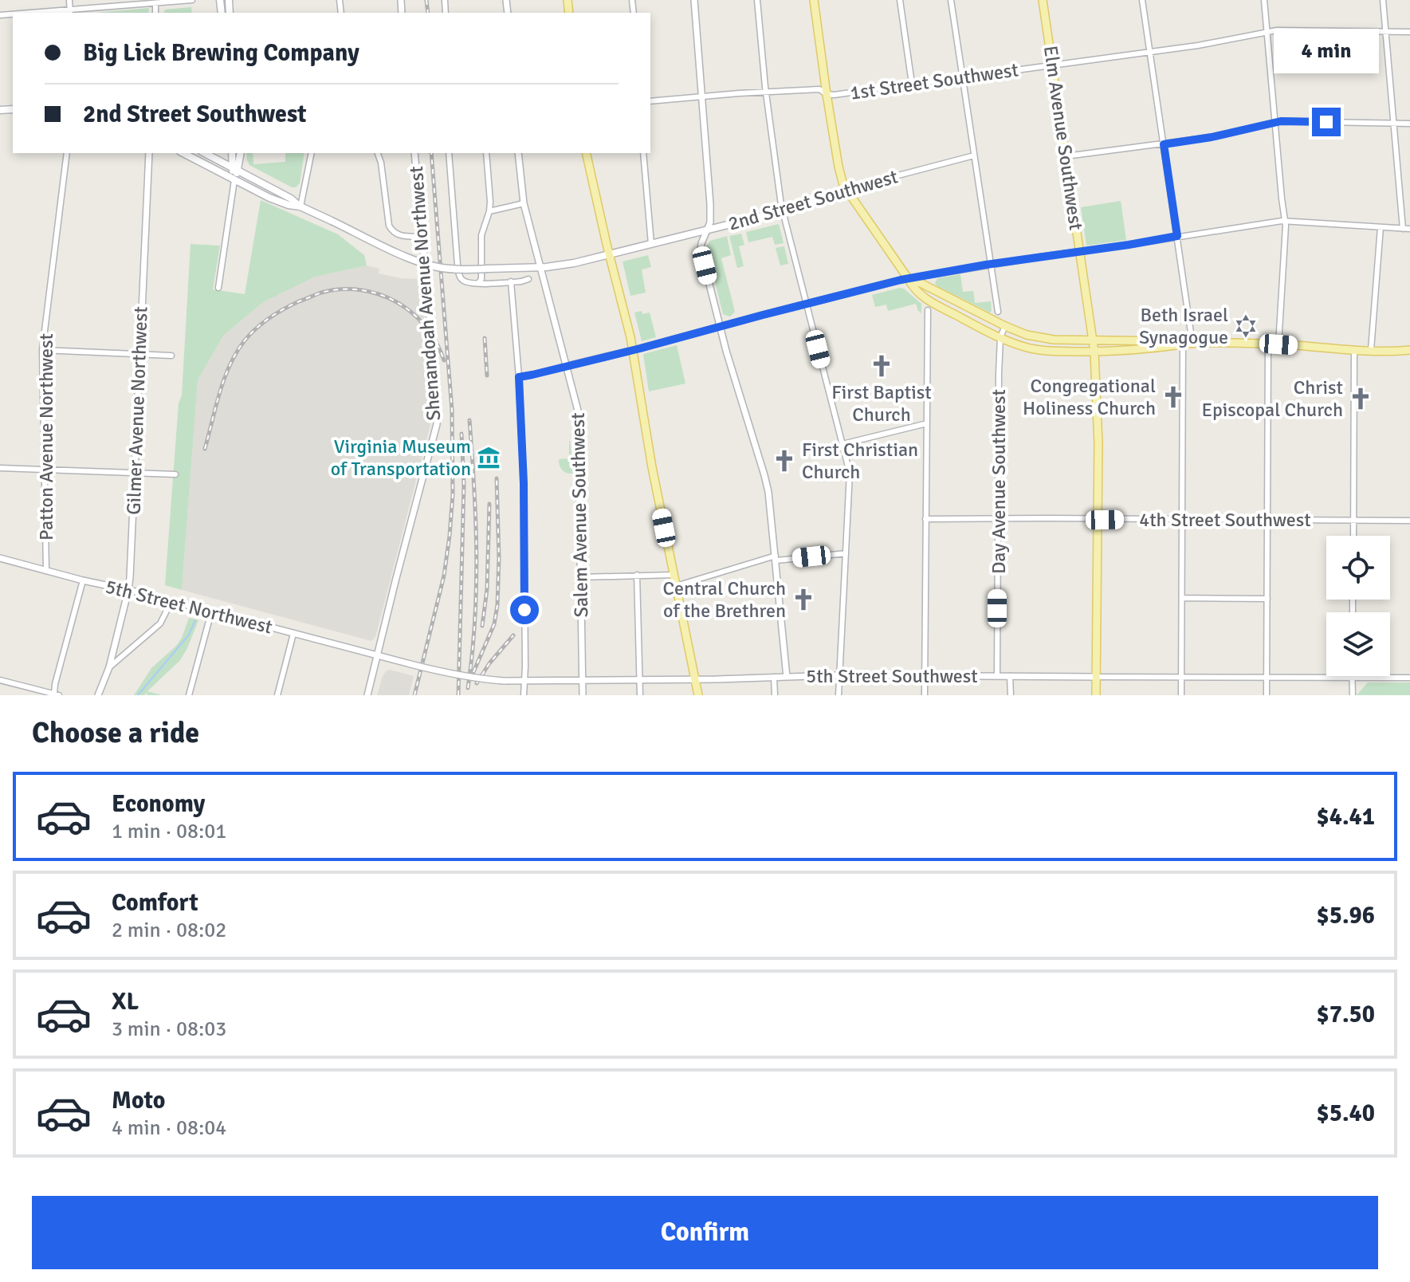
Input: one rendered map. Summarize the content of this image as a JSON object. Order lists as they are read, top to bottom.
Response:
{
  "streets": {
    "main road": ["Elm Avenue Southwest", "2nd Street Southwest"],
    "street": [
      "1st Street Southwest",
      "Shenandoah Avenue Northwest",
      "Gilmer Avenue Northwest",
      "Patton Avenue Northwest",
      "Day Avenue Southwest",
      "Salem Avenue Southwest",
      "4th Street Southwest",
      "5th Street Northwest",
      "5th Street Southwest"
    ]
  },
  "crossings": [
    ["1st Street Southwest", "Elm Avenue Southwest"],
    ["Elm Avenue Southwest", "4th Street Southwest"],
    ["Elm Avenue Southwest", "5th Street Southwest"],
    ["2nd Street Southwest", "Salem Avenue Southwest"],
    ["Shenandoah Avenue Northwest", "5th Street Northwest"],
    ["Shenandoah Avenue Northwest", "5th Street Southwest"],
    ["Gilmer Avenue Northwest", "5th Street Northwest"],
    ["Patton Avenue Northwest", "5th Street Northwest"],
    ["Day Avenue Southwest", "4th Street Southwest"],
    ["Day Avenue Southwest", "5th Street Southwest"],
    ["Salem Avenue Southwest", "5th Street Southwest"],
    ["5th Street Northwest", "5th Street Southwest"]
  ],
  "places": {
    "synagogue": ["Beth Israel Synagogue"],
    "church": [
      "First Baptist Church",
      "Congregational Holiness Church",
      "Christ Episcopal Church",
      "First Christian Church",
      "Central Church of the Brethren"
    ],
    "museum": ["Virginia Museum of Transportation"]
  },
  "page": {
    "banner": ["Big Lick Brewing Company", "2nd Street Southwest"],
    "bubble": "4 min",
    "heading": "Choose a ride",
    "list": [
      {
        "name": "Economy",
        "note": "1 min · 08:01",
        "value": "$4.41"
      },
      {
        "name": "Comfort",
        "note": "2 min · 08:02",
        "value": "$5.96"
      },
      {
        "name": "XL",
        "note": "3 min · 08:03",
        "value": "$7.50"
      },
      {
        "name": "Moto",
        "note": "4 min · 08:04",
        "value": "$5.40"
      }
    ],
    "buttons": "Confirm"
  }
}
